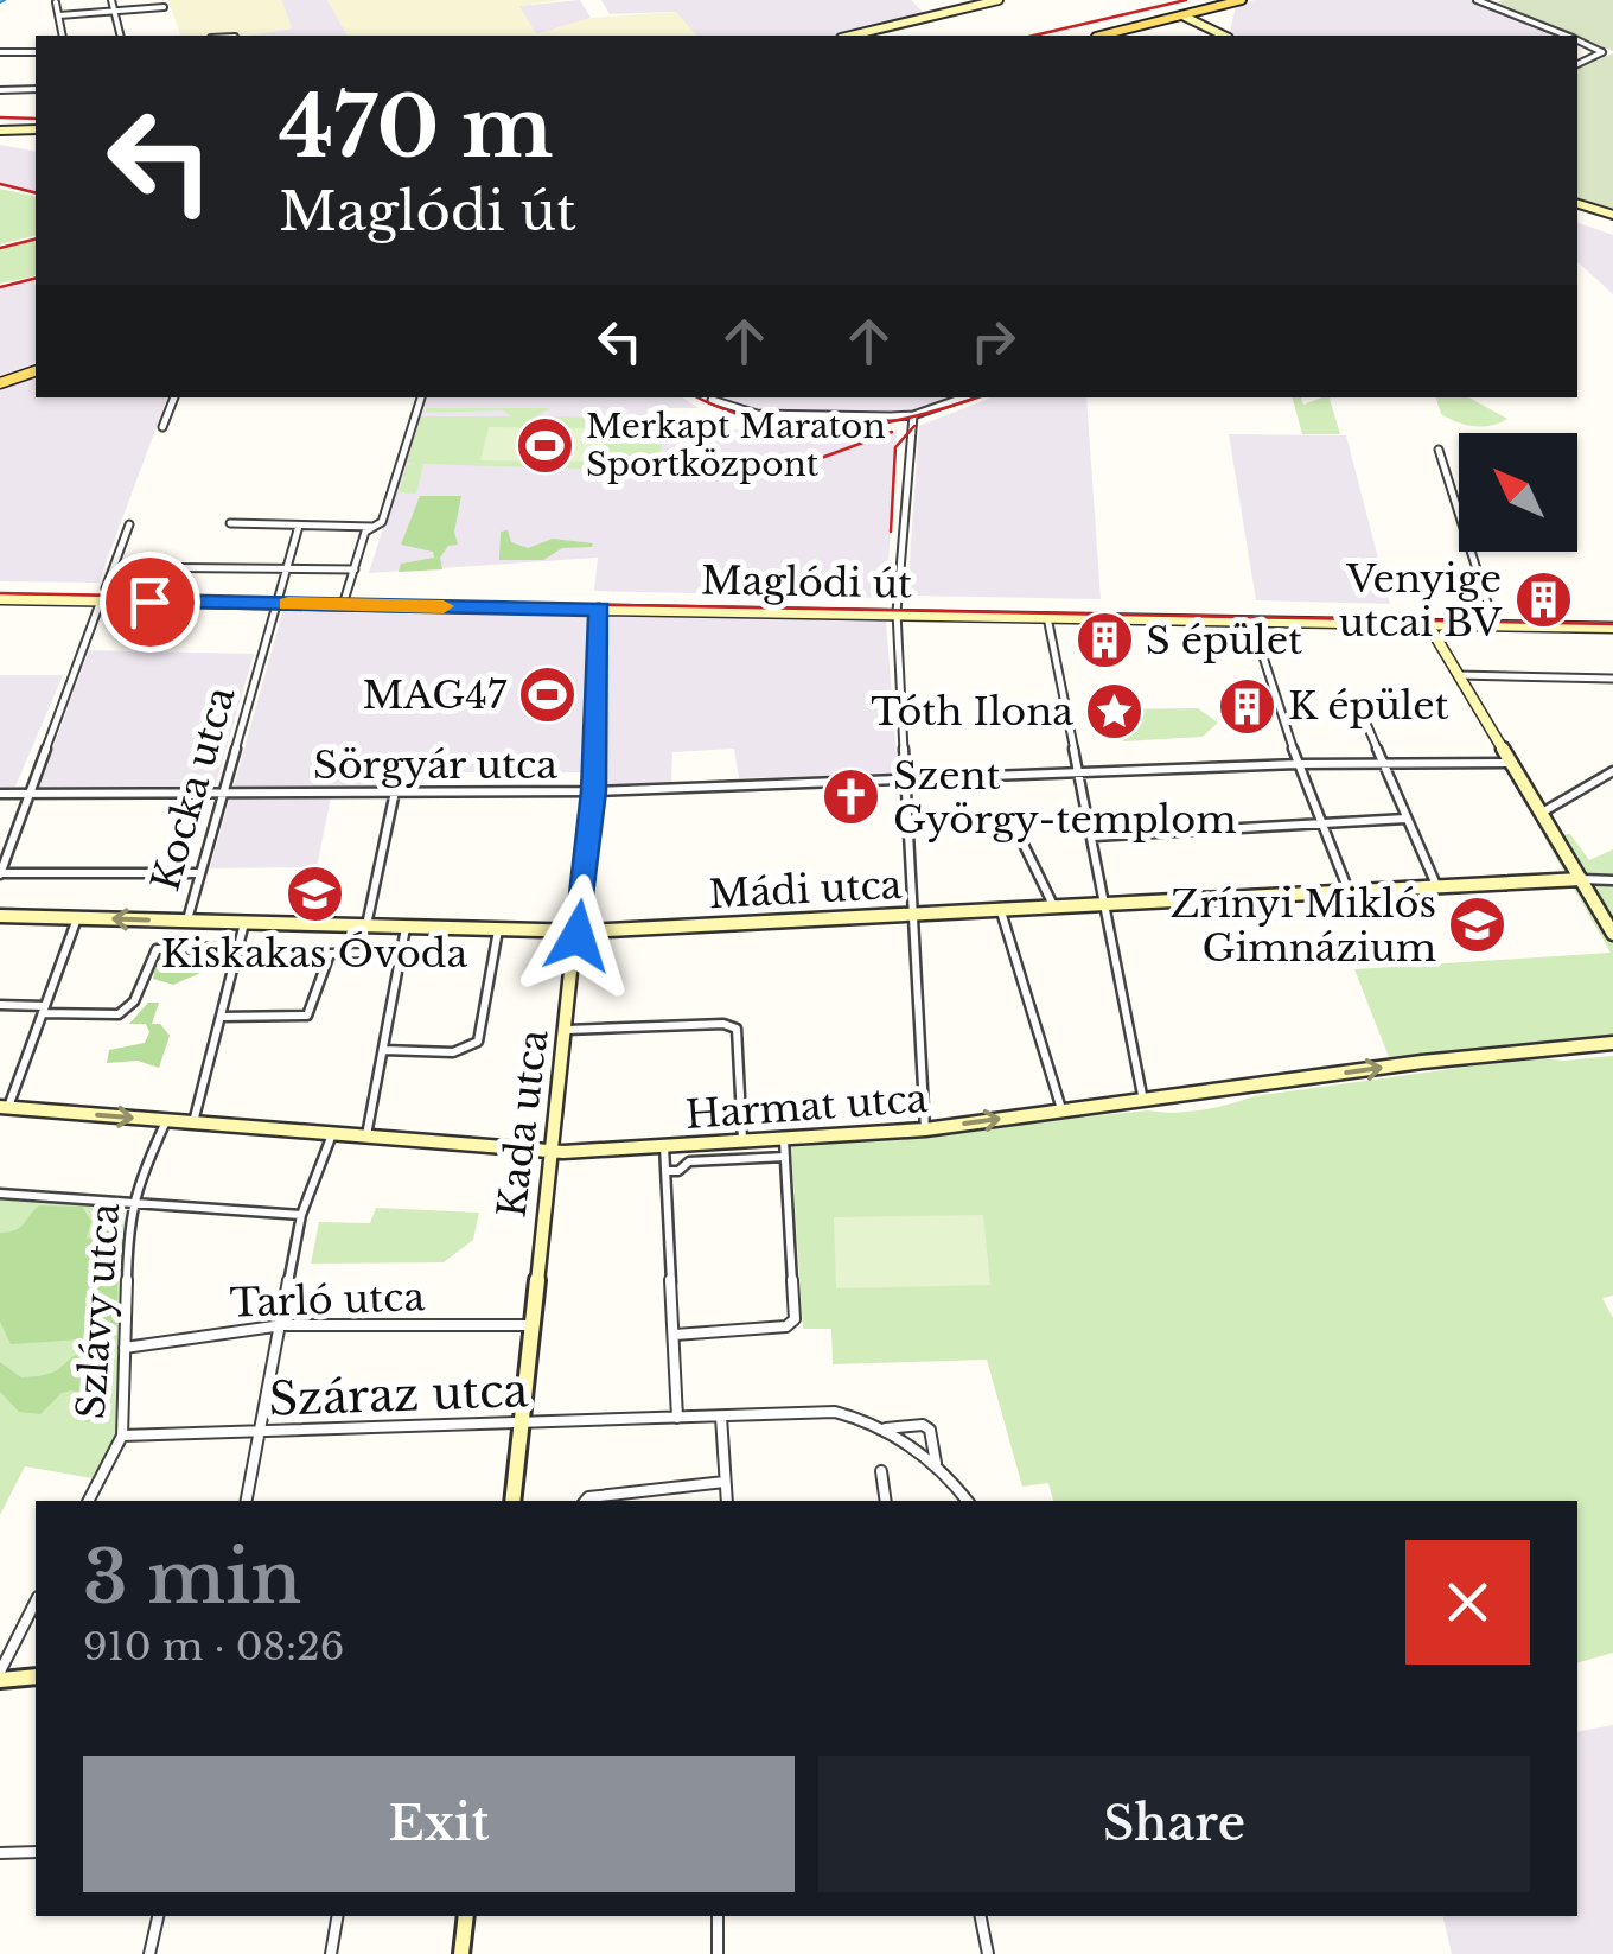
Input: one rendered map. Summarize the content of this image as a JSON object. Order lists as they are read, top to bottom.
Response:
{
  "streets": {
    "street": [
      "Maglódi út",
      "Sörgyár utca",
      "Kocka utca",
      "Mádi utca",
      "Harmat utca",
      "Kada utca",
      "Tarló utca",
      "Szlávy utca",
      "Száraz utca"
    ]
  },
  "crossings": [
    ["Maglódi út", "Kocka utca"],
    ["Maglódi út", "Kada utca"],
    ["Sörgyár utca", "Kocka utca"],
    ["Sörgyár utca", "Kada utca"],
    ["Kocka utca", "Mádi utca"],
    ["Mádi utca", "Kada utca"],
    ["Harmat utca", "Kada utca"],
    ["Harmat utca", "Szlávy utca"],
    ["Kada utca", "Tarló utca"],
    ["Kada utca", "Száraz utca"],
    ["Tarló utca", "Szlávy utca"],
    ["Szlávy utca", "Száraz utca"]
  ],
  "one_way": ["Harmat utca"],
  "places": {
    "sports": ["Merkapt Maraton Sportközpont", "MAG47"],
    "building": ["Venyige utcai BV", "S épület", "K épület"],
    "place": ["Tóth Ilona"],
    "church": ["Szent György-templom"],
    "school or university": ["Kiskakas Óvoda", "Zrínyi Miklós Gimnázium"]
  },
  "north": "top left",
  "page": {
    "turn": ["470 m", "Maglódi út"],
    "heading": ["3 min", "910 m · 08:26"],
    "buttons": ["Exit", "Share"]
  }
}
